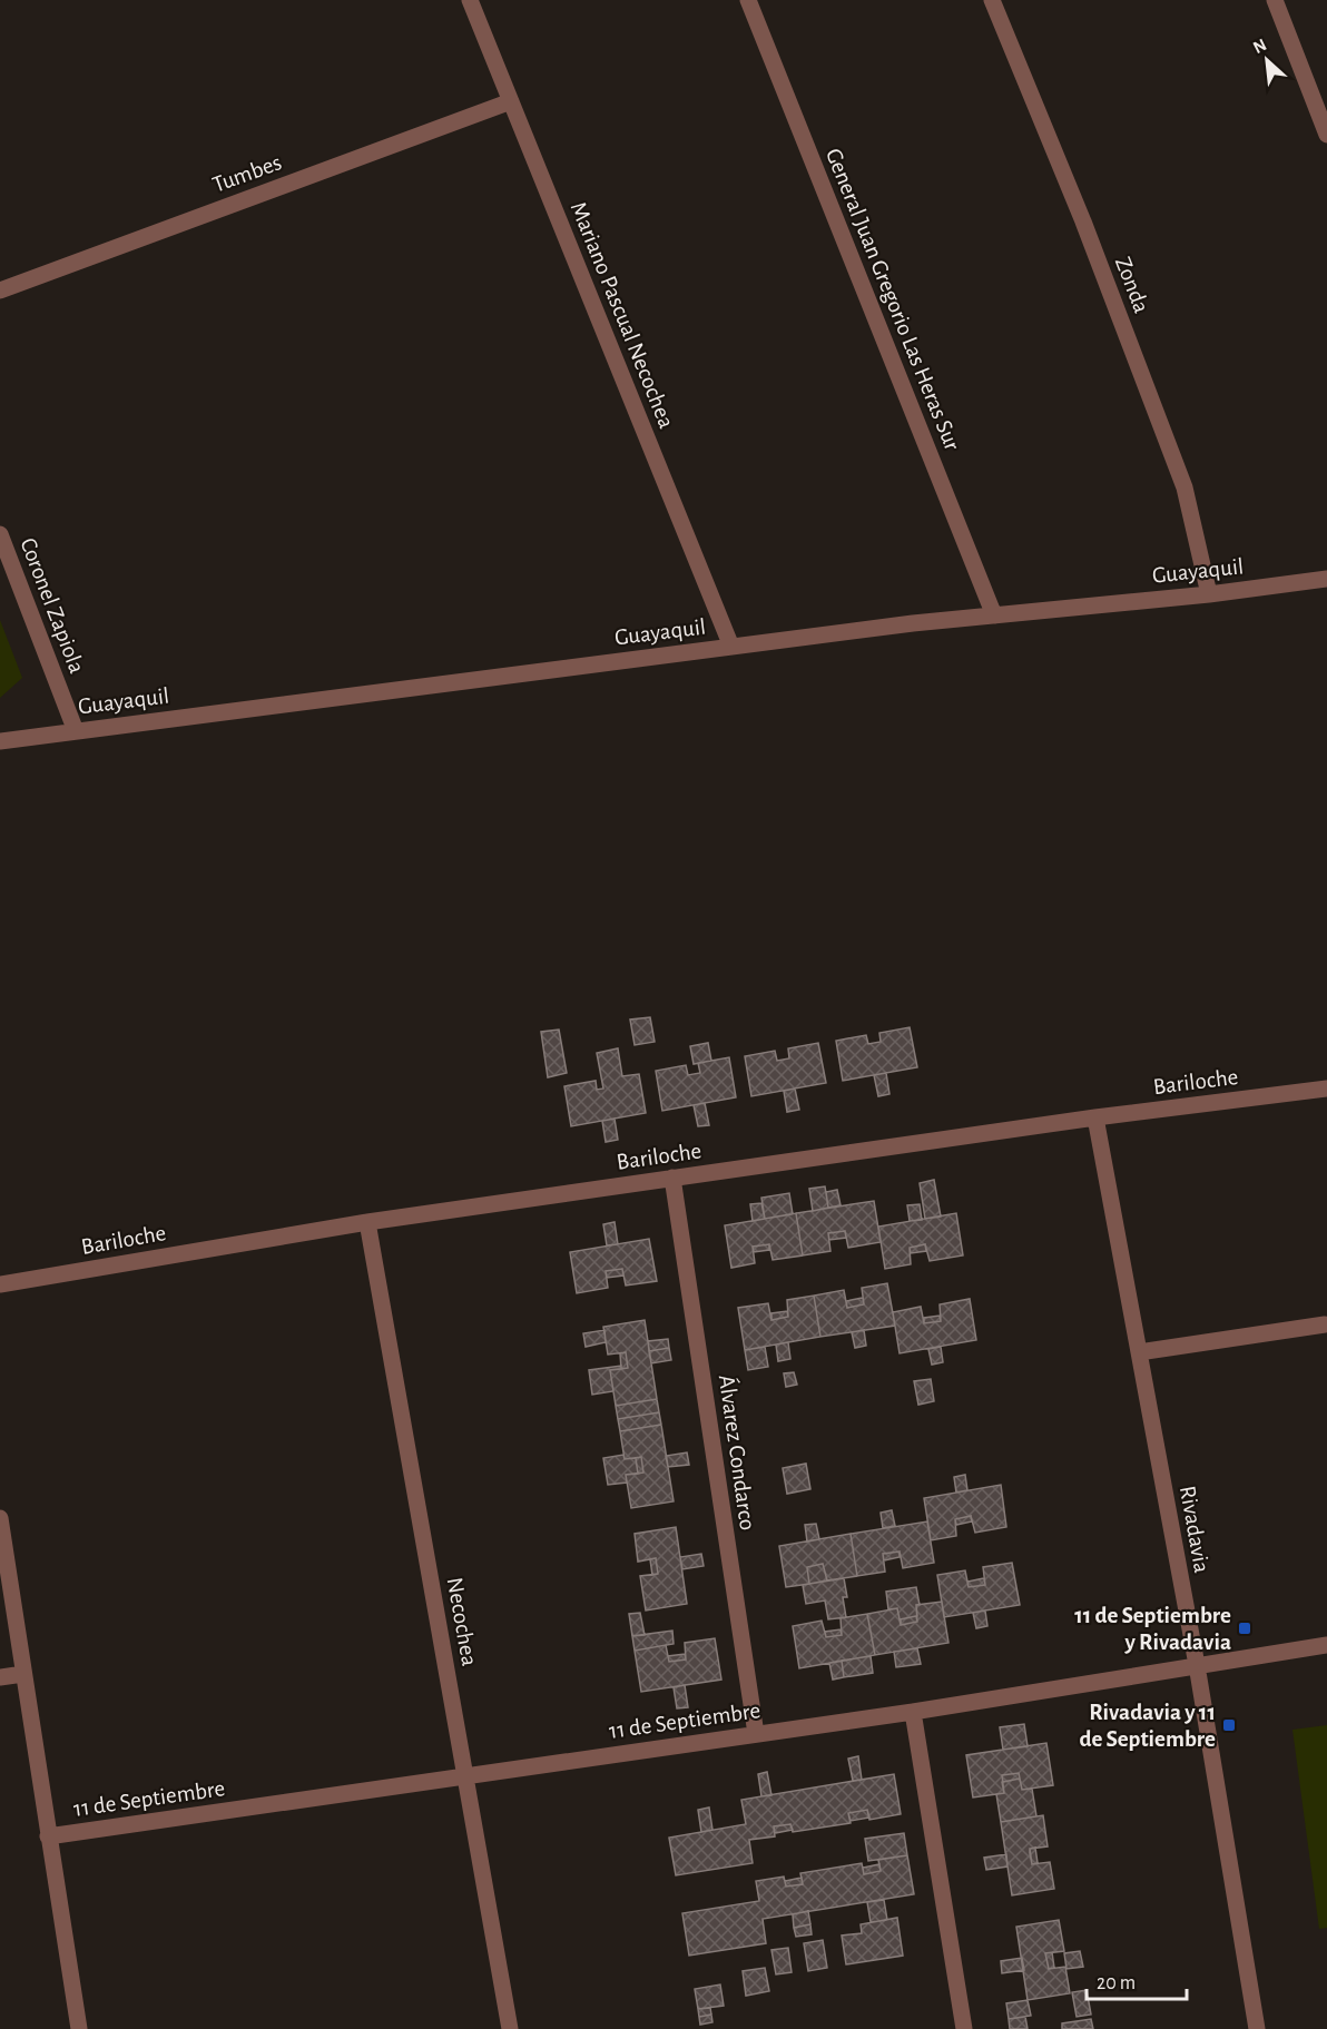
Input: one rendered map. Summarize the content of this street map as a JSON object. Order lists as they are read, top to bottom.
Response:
{
  "streets": {
    "street": [
      "Tumbes",
      "Zonda",
      "General Juan Gregorio Las Heras Sur",
      "Mariano Pascual Necochea",
      "Guayaquil",
      "Coronel Zapiola",
      "Bariloche",
      "Álvarez Condarco",
      "Rivadavia",
      "Necochea",
      "11 de Septiembre"
    ]
  },
  "crossings": [
    ["Tumbes", "Mariano Pascual Necochea"],
    ["Zonda", "Guayaquil"],
    ["General Juan Gregorio Las Heras Sur", "Guayaquil"],
    ["Mariano Pascual Necochea", "Guayaquil"],
    ["Guayaquil", "Coronel Zapiola"],
    ["Bariloche", "Álvarez Condarco"],
    ["Bariloche", "Rivadavia"],
    ["Bariloche", "Necochea"],
    ["Álvarez Condarco", "11 de Septiembre"],
    ["Rivadavia", "11 de Septiembre"],
    ["Necochea", "11 de Septiembre"]
  ],
  "places": {
    "transit": ["11 de Septiembre y Rivadavia", "Rivadavia y 11 de Septiembre"]
  },
  "scale_bar": "20 m",
  "north": "top left"
}
